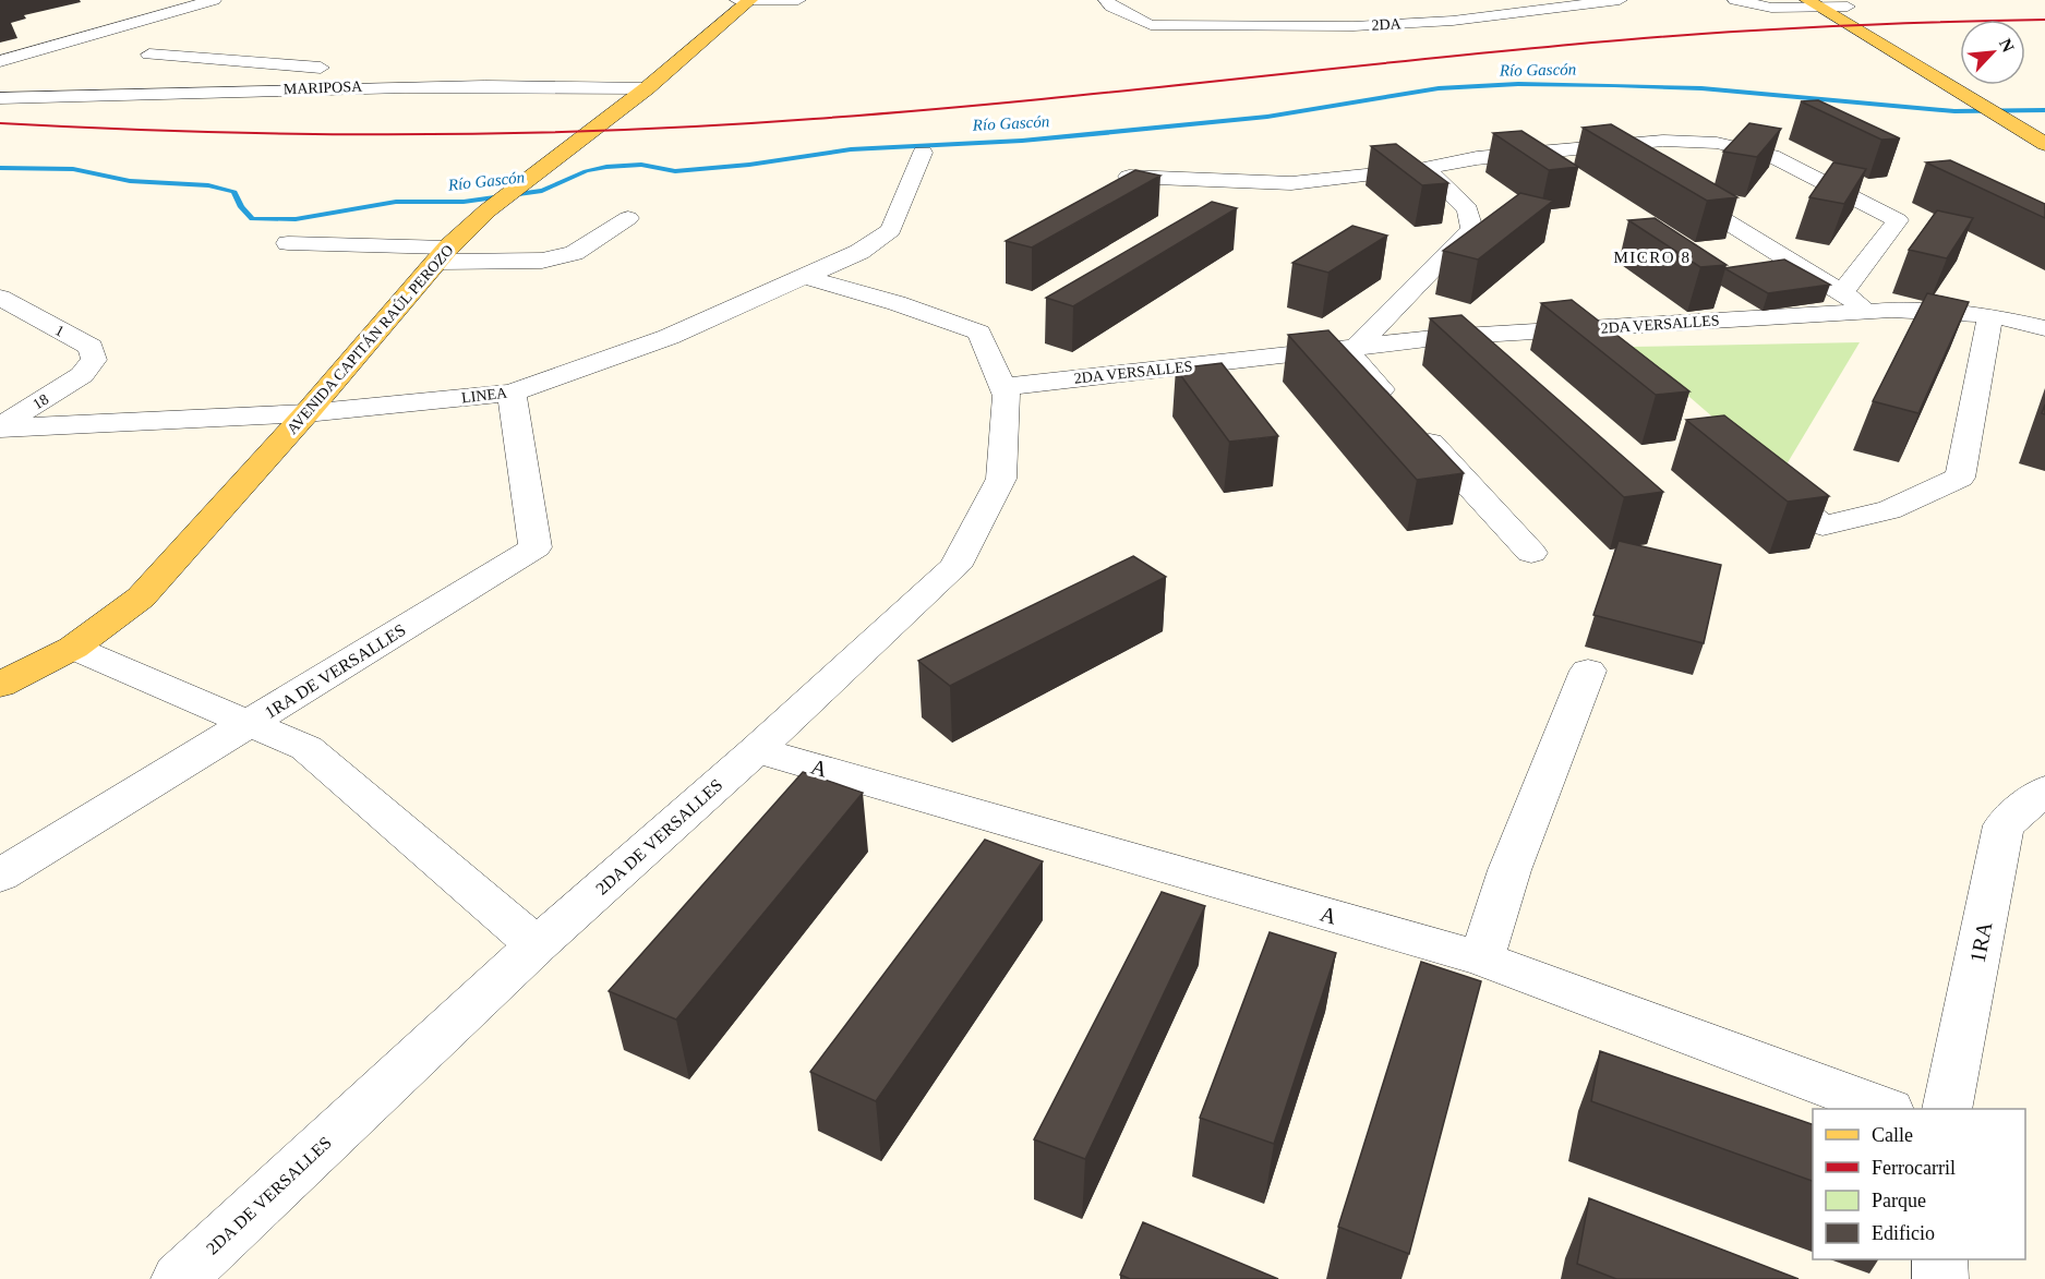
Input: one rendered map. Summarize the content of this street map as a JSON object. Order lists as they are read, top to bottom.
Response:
{
  "streets": {
    "main road": ["AVENIDA CAPITÁN RAÚL PEROZO"],
    "street": [
      "2DA",
      "MARIPOSA",
      "2DA VERSALLES",
      "1",
      "LINEA",
      "18",
      "1RA DE VERSALLES",
      "A",
      "2DA DE VERSALLES",
      "1RA"
    ]
  },
  "crossings": [
    ["MARIPOSA", "AVENIDA CAPITÁN RAÚL PEROZO"],
    ["2DA VERSALLES", "2DA DE VERSALLES"],
    ["1", "18"],
    ["AVENIDA CAPITÁN RAÚL PEROZO", "LINEA"],
    ["LINEA", "18"],
    ["LINEA", "1RA DE VERSALLES"],
    ["LINEA", "2DA DE VERSALLES"],
    ["A", "2DA DE VERSALLES"]
  ],
  "districts": ["MICRO 8"],
  "water": ["Río Gascón"],
  "legend": [
    "Calle",
    "Ferrocarril",
    "Parque",
    "Edificio"
  ],
  "north": "top right"
}
